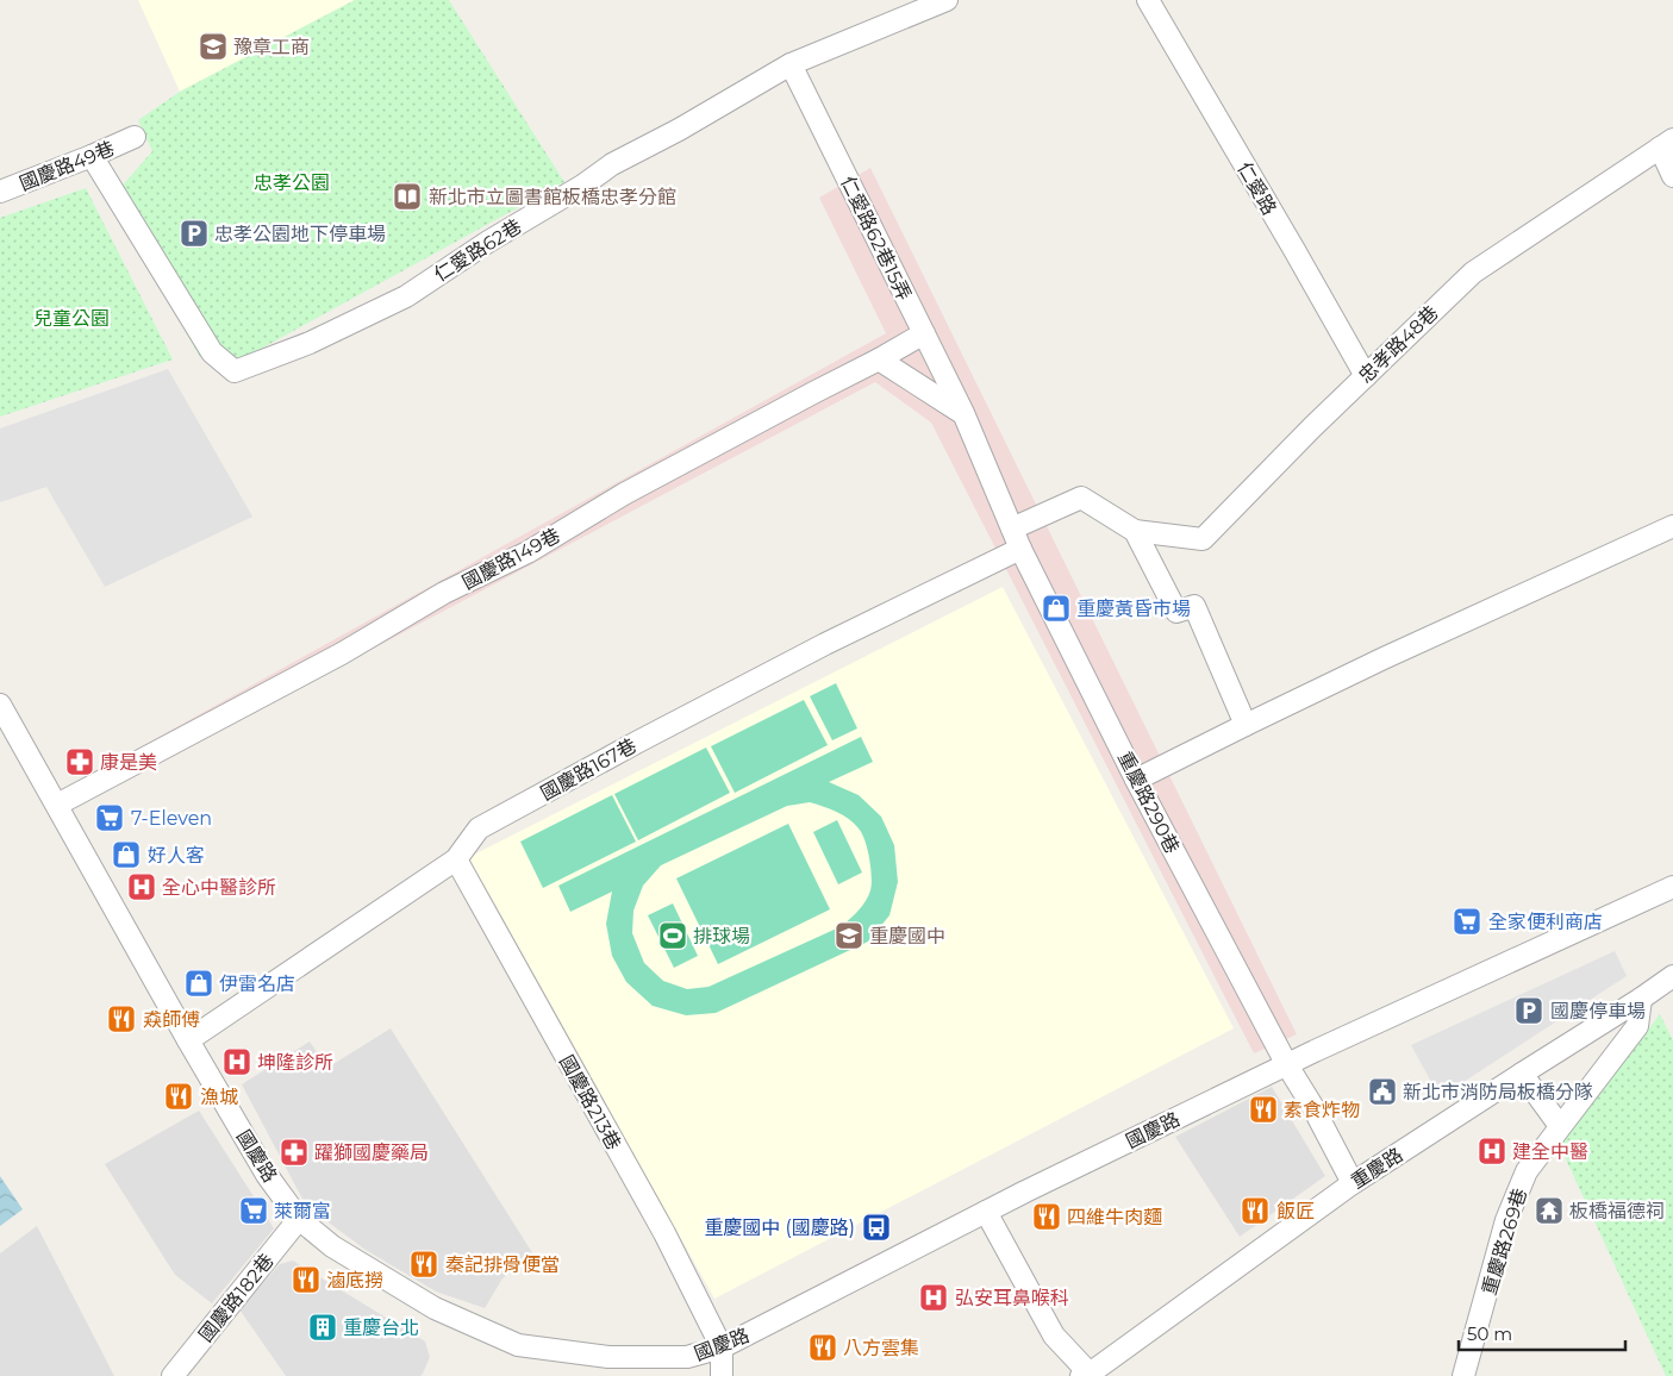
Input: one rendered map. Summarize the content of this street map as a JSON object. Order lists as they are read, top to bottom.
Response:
{
  "streets": {
    "street": [
      "國慶路49巷",
      "仁愛路",
      "仁愛路62巷15弄",
      "仁愛路62巷",
      "忠孝路48巷",
      "國慶路149巷",
      "國慶路167巷",
      "重慶路290巷",
      "國慶路213巷",
      "國慶路",
      "重慶路",
      "重慶路269巷",
      "國慶路182巷"
    ]
  },
  "crossings": [
    ["國慶路49巷", "仁愛路62巷"],
    ["仁愛路", "忠孝路48巷"],
    ["仁愛路62巷15弄", "仁愛路62巷"],
    ["仁愛路62巷15弄", "國慶路149巷"],
    ["仁愛路62巷15弄", "重慶路290巷"],
    ["國慶路149巷", "國慶路"],
    ["國慶路167巷", "重慶路290巷"],
    ["國慶路167巷", "國慶路213巷"],
    ["國慶路167巷", "國慶路"],
    ["重慶路290巷", "國慶路"],
    ["重慶路290巷", "重慶路"],
    ["國慶路213巷", "國慶路"],
    ["國慶路", "國慶路182巷"],
    ["重慶路", "重慶路269巷"]
  ],
  "parks": ["忠孝公園", "兒童公園"],
  "places": {
    "school or university": ["豫章工商", "重慶國中"],
    "library": ["新北市立圖書館板橋忠孝分館"],
    "parking": ["忠孝公園地下停車場", "國慶停車場"],
    "shop": ["重慶黃昏市場", "好人客", "伊雷名店"],
    "pharmacy": ["康是美", "躍獅國慶藥局"],
    "supermarket": ["7-Eleven", "全家便利商店", "萊爾富"],
    "hospital": [
      "全心中醫診所",
      "坤隆診所",
      "建全中醫",
      "弘安耳鼻喉科"
    ],
    "sports": ["排球場"],
    "restaurant": [
      "猋師傅",
      "漁城",
      "素食炸物",
      "飯匠",
      "四維牛肉麵",
      "秦記排骨便當",
      "滷底撈",
      "八方雲集"
    ],
    "public building": ["新北市消防局板橋分隊"],
    "temple": ["板橋福德祠"],
    "bus stop": ["重慶國中 (國慶路)"],
    "building": ["重慶台北"]
  },
  "scale_bar": "50 m"
}
